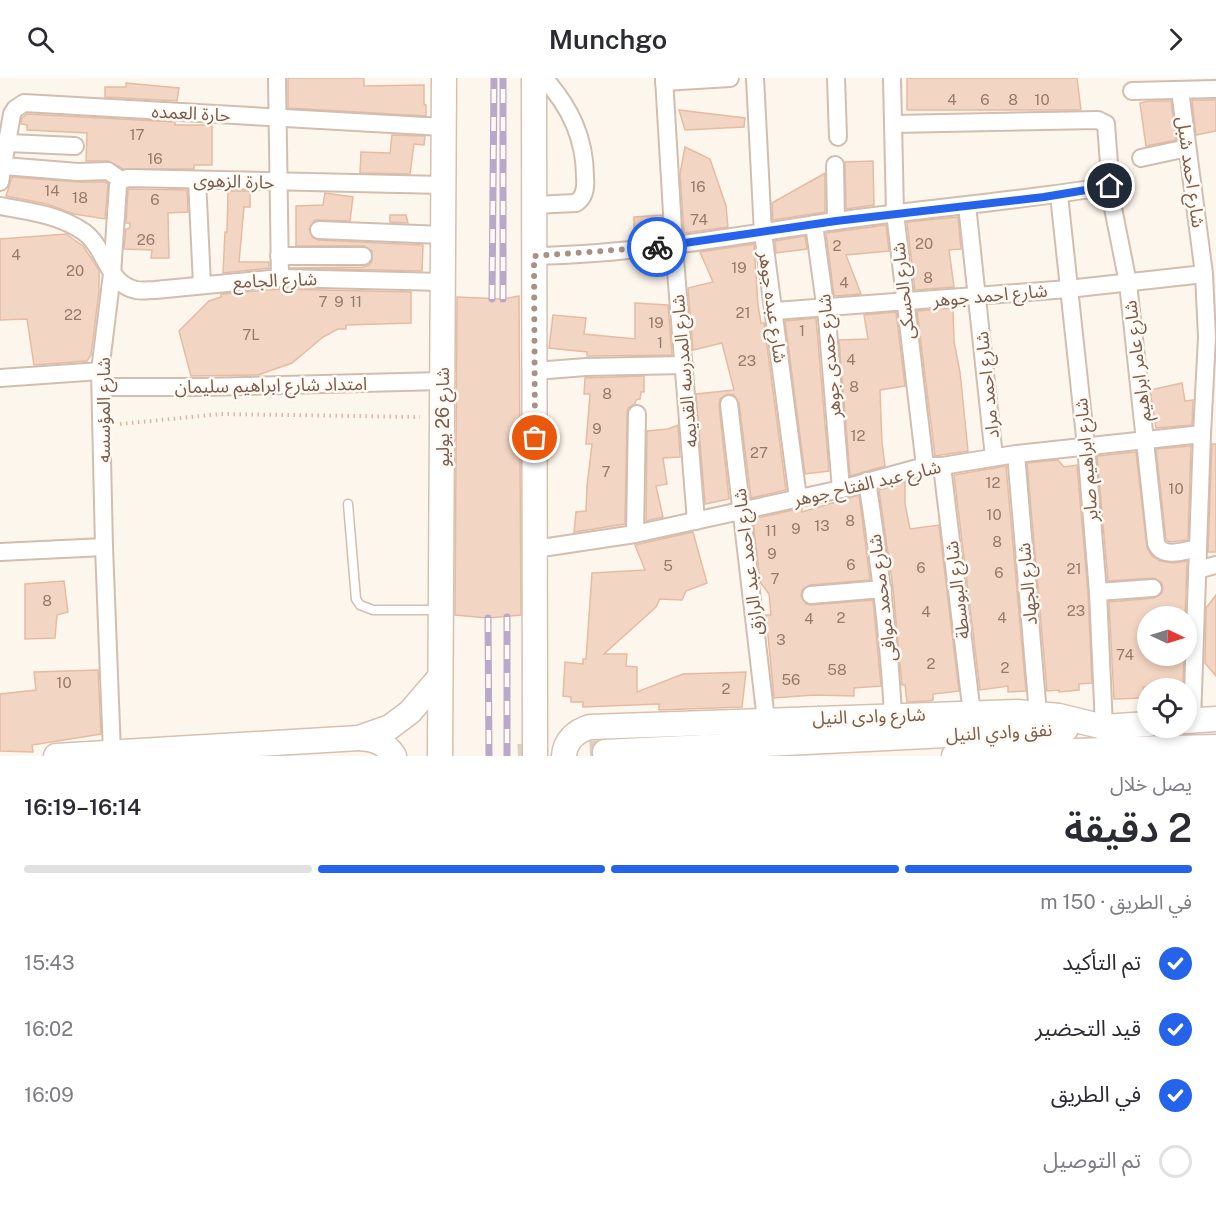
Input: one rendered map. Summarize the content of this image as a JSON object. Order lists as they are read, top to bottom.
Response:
{
  "streets": {
    "main road": ["شارع 26 يوليو", "شارع وادى النيل", "نفق وادي النيل"],
    "street": [
      "حارة العمده",
      "شارع احمد شبل",
      "حارة الزهوى",
      "شارع الجامع",
      "شارع الحسكى",
      "شارع احمد جوهر",
      "شارع عبده جوهر",
      "شارع حمدى جوهر",
      "شارع عامر ابراهيم",
      "شارع المدرسه القديمه",
      "امتداد شارع ابراهيم سليمان",
      "شارع احمد مراد",
      "شارع المؤسسه",
      "شارع ابراهيم صابر",
      "شارع عبد الفتاح جوهر",
      "شارع احمد عبد الرازق",
      "شارع الجهاد",
      "شارع البوسطة",
      "شارع محمد موافى"
    ]
  },
  "crossings": [
    ["حارة العمده", "شارع 26 يوليو"],
    ["شارع احمد شبل", "شارع احمد جوهر"],
    ["شارع احمد شبل", "شارع عامر ابراهيم"],
    ["شارع احمد شبل", "شارع عبد الفتاح جوهر"],
    ["حارة الزهوى", "شارع 26 يوليو"],
    ["شارع الجامع", "شارع المؤسسه"],
    ["شارع الجامع", "شارع 26 يوليو"],
    ["شارع الحسكى", "شارع احمد جوهر"],
    ["شارع الحسكى", "شارع عامر ابراهيم"],
    ["شارع الحسكى", "شارع عبد الفتاح جوهر"],
    ["شارع احمد جوهر", "شارع عبده جوهر"],
    ["شارع احمد جوهر", "شارع حمدى جوهر"],
    ["شارع احمد جوهر", "شارع عامر ابراهيم"],
    ["شارع احمد جوهر", "شارع احمد مراد"],
    ["شارع احمد جوهر", "شارع ابراهيم صابر"],
    ["شارع عبده جوهر", "شارع عبد الفتاح جوهر"],
    ["شارع حمدى جوهر", "شارع عبد الفتاح جوهر"],
    ["شارع عامر ابراهيم", "شارع عبد الفتاح جوهر"],
    ["شارع المدرسه القديمه", "شارع عبد الفتاح جوهر"],
    ["امتداد شارع ابراهيم سليمان", "شارع المؤسسه"],
    ["امتداد شارع ابراهيم سليمان", "شارع 26 يوليو"],
    ["شارع احمد مراد", "شارع عبد الفتاح جوهر"],
    ["شارع ابراهيم صابر", "شارع عبد الفتاح جوهر"],
    ["شارع ابراهيم صابر", "شارع وادى النيل"],
    ["شارع ابراهيم صابر", "نفق وادي النيل"],
    ["شارع عبد الفتاح جوهر", "شارع احمد عبد الرازق"],
    ["شارع عبد الفتاح جوهر", "شارع الجهاد"],
    ["شارع عبد الفتاح جوهر", "شارع البوسطة"],
    ["شارع عبد الفتاح جوهر", "شارع محمد موافى"],
    ["شارع احمد عبد الرازق", "شارع وادى النيل"],
    ["شارع الجهاد", "شارع وادى النيل"],
    ["شارع البوسطة", "شارع وادى النيل"],
    ["شارع محمد موافى", "شارع وادى النيل"],
    ["شارع وادى النيل", "نفق وادي النيل"]
  ],
  "house_numbers": [
    "4",
    "6",
    "8",
    "10",
    "17",
    "16",
    "16",
    "14",
    "18",
    "6",
    "74",
    "26",
    "20",
    "2",
    "4",
    "19",
    "20",
    "8",
    "4",
    "7",
    "9",
    "11",
    "21",
    "22",
    "19",
    "1",
    "7L",
    "1",
    "4",
    "23",
    "8",
    "8",
    "9",
    "12",
    "27",
    "7",
    "12",
    "10",
    "10",
    "8",
    "13",
    "9",
    "11",
    "8",
    "9",
    "6",
    "5",
    "6",
    "21",
    "6",
    "7",
    "8",
    "23",
    "4",
    "2",
    "4",
    "4",
    "3",
    "74",
    "2",
    "2",
    "58",
    "56",
    "10",
    "2"
  ],
  "north": "right",
  "page": {
    "header": "Munchgo",
    "heading": ["2 دقيقة", "يصل خلال", "16:14–16:19"],
    "bar": "في الطريق · 150 m",
    "list": [
      ["تم التأكيد", "15:43"],
      ["قيد التحضير", "16:02"],
      ["في الطريق", "16:09"],
      "تم التوصيل"
    ]
  }
}
